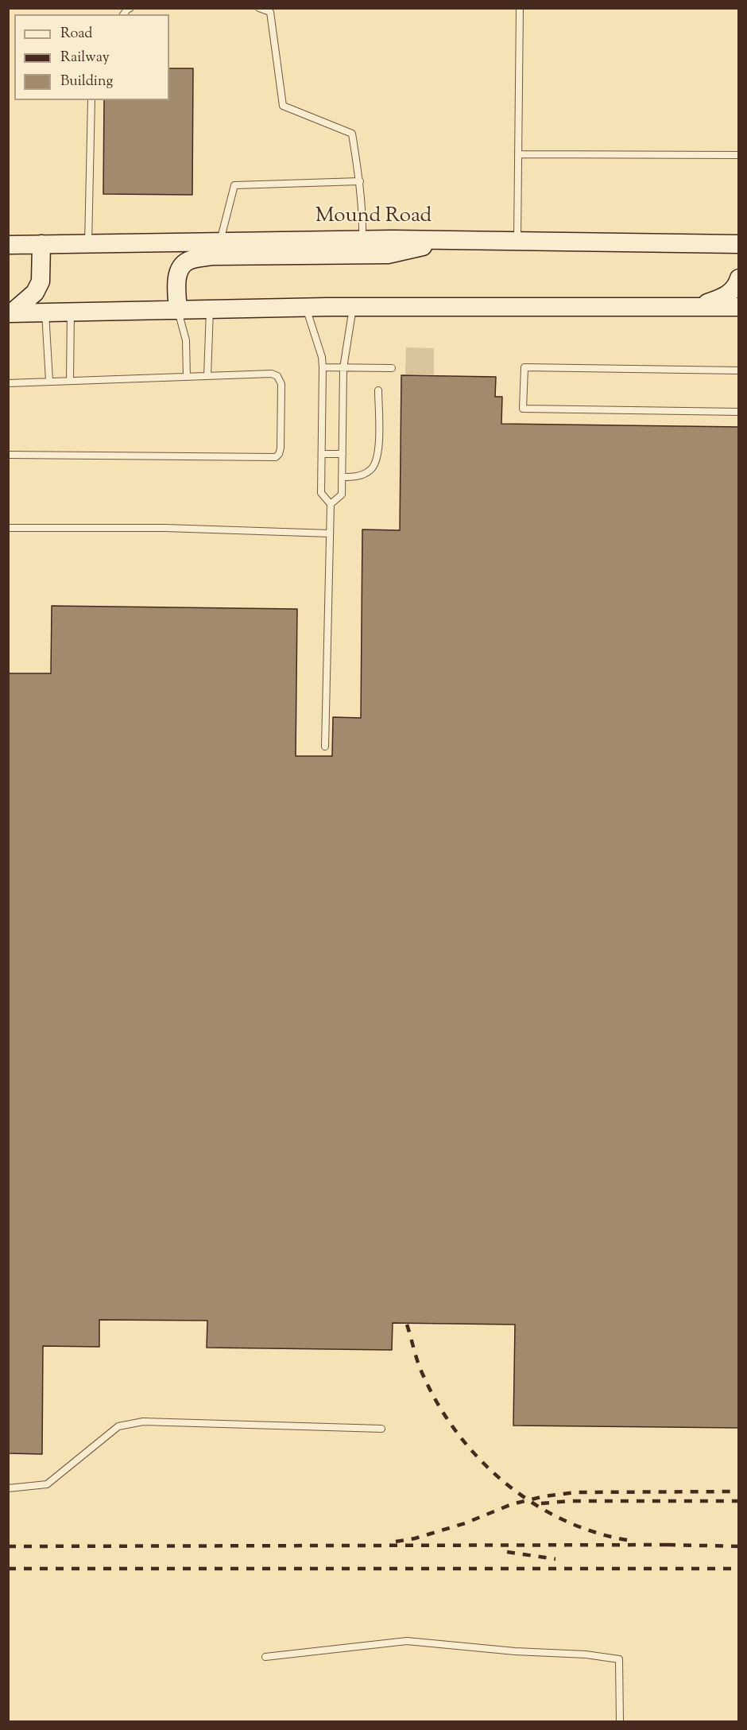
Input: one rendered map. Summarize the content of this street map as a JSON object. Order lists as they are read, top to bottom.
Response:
{
  "streets": {
    "main road": ["Mound Road"]
  },
  "legend": ["Road", "Railway", "Building"]
}
